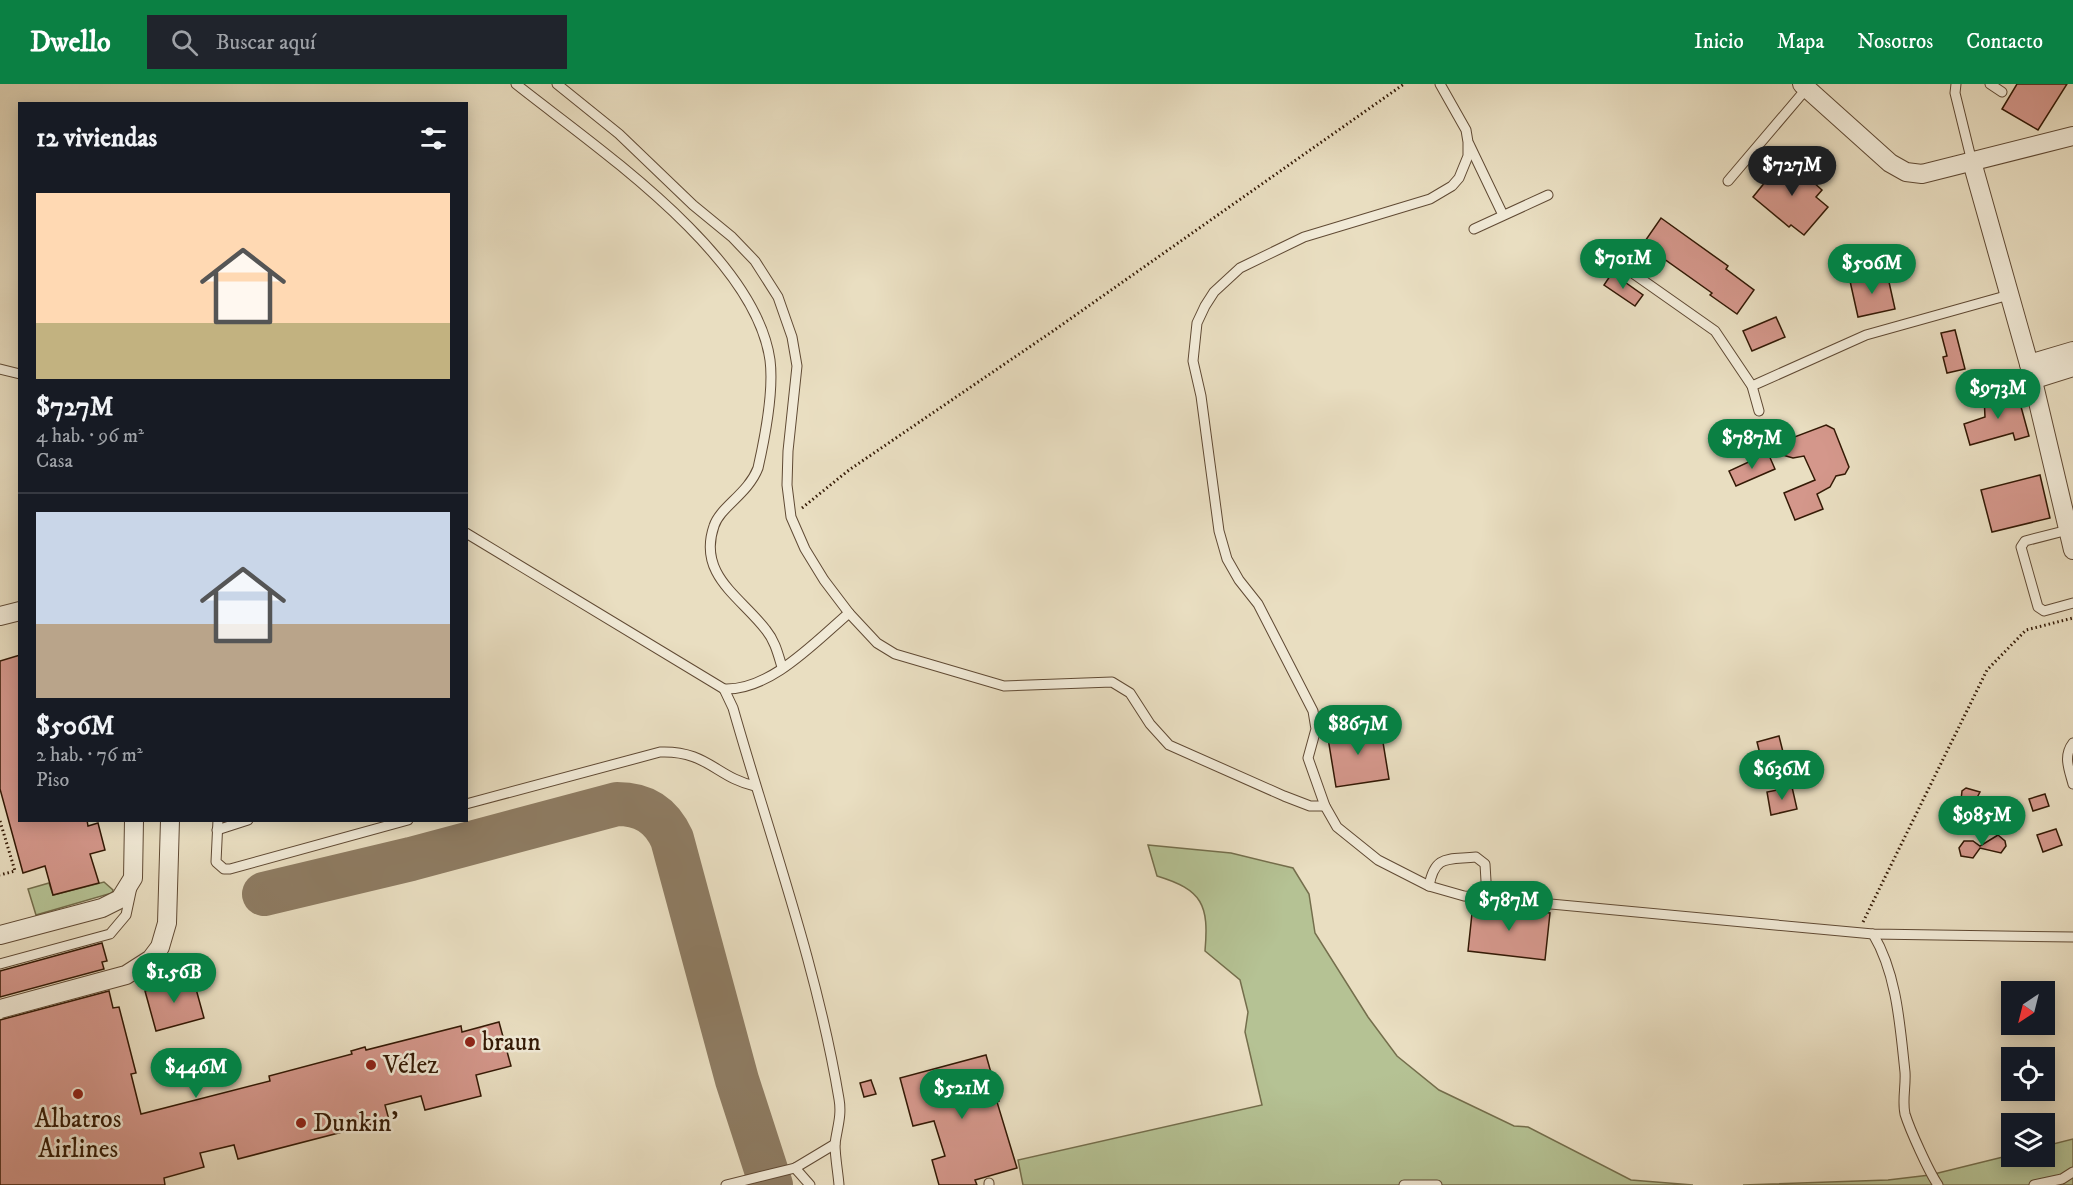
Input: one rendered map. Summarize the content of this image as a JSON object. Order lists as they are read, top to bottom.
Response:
{
  "places": [
    "braun",
    "Vélez",
    "Albatros Airlines",
    "Dunkin'"
  ],
  "north": "bottom left",
  "page": {
    "header": "Dwello",
    "search": "Buscar aquí",
    "nav": [
      "Inicio",
      "Mapa",
      "Nosotros",
      "Contacto"
    ],
    "heading": "12 viviendas",
    "price": [
      "$727M",
      "$701M",
      "$506M",
      "$973M",
      "$787M",
      "$867M",
      "$636M",
      "$985M",
      "$787M",
      "$1.56B",
      "$446M",
      "$521M"
    ],
    "list": [
      {
        "name": "$727M",
        "note": "4 hab. · 96 m² · Casa"
      },
      {
        "name": "$506M",
        "note": "2 hab. · 76 m² · Piso"
      }
    ]
  }
}
